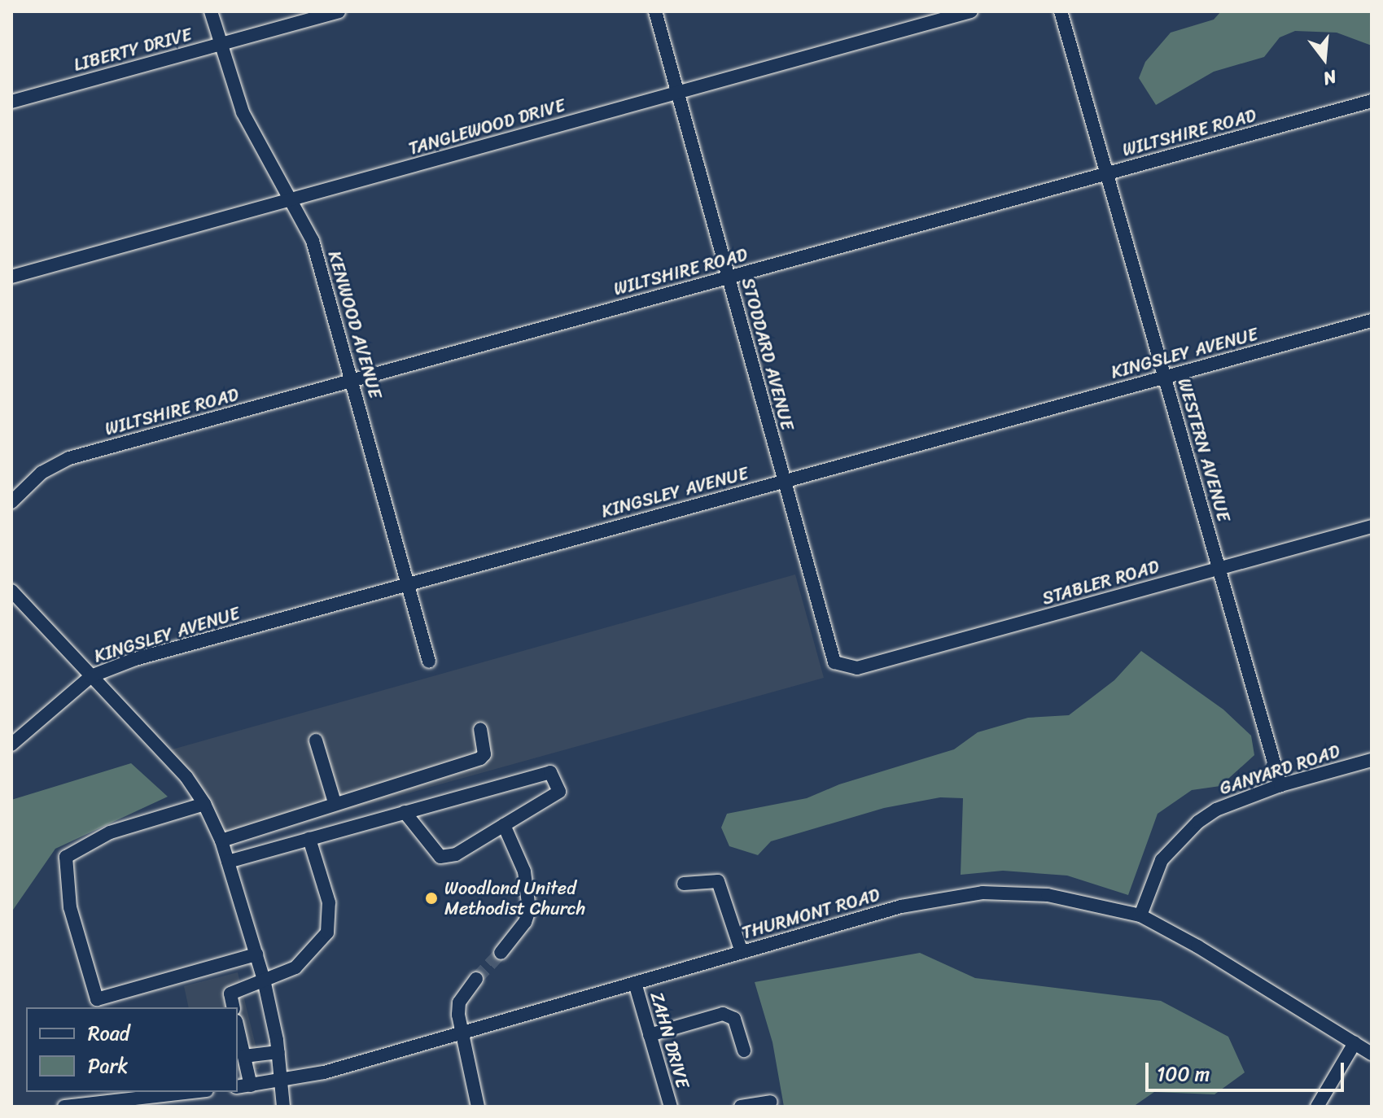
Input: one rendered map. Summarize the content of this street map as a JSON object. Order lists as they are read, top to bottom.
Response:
{
  "streets": {
    "street": [
      "LIBERTY DRIVE",
      "TANGLEWOOD DRIVE",
      "WILTSHIRE ROAD",
      "KENWOOD AVENUE",
      "KINGSLEY AVENUE",
      "STODDARD AVENUE",
      "WESTERN AVENUE",
      "STABLER ROAD",
      "GANYARD ROAD",
      "THURMONT ROAD",
      "ZAHN DRIVE"
    ]
  },
  "crossings": [
    ["LIBERTY DRIVE", "KENWOOD AVENUE"],
    ["TANGLEWOOD DRIVE", "KENWOOD AVENUE"],
    ["TANGLEWOOD DRIVE", "STODDARD AVENUE"],
    ["WILTSHIRE ROAD", "KENWOOD AVENUE"],
    ["WILTSHIRE ROAD", "STODDARD AVENUE"],
    ["WILTSHIRE ROAD", "WESTERN AVENUE"],
    ["KENWOOD AVENUE", "KINGSLEY AVENUE"],
    ["KINGSLEY AVENUE", "STODDARD AVENUE"],
    ["KINGSLEY AVENUE", "WESTERN AVENUE"],
    ["STODDARD AVENUE", "STABLER ROAD"],
    ["WESTERN AVENUE", "STABLER ROAD"],
    ["WESTERN AVENUE", "GANYARD ROAD"],
    ["GANYARD ROAD", "THURMONT ROAD"],
    ["THURMONT ROAD", "ZAHN DRIVE"]
  ],
  "places": ["Woodland United Methodist Church"],
  "legend": ["Road", "Park"],
  "scale_bar": "100 m",
  "north": "bottom"
}
